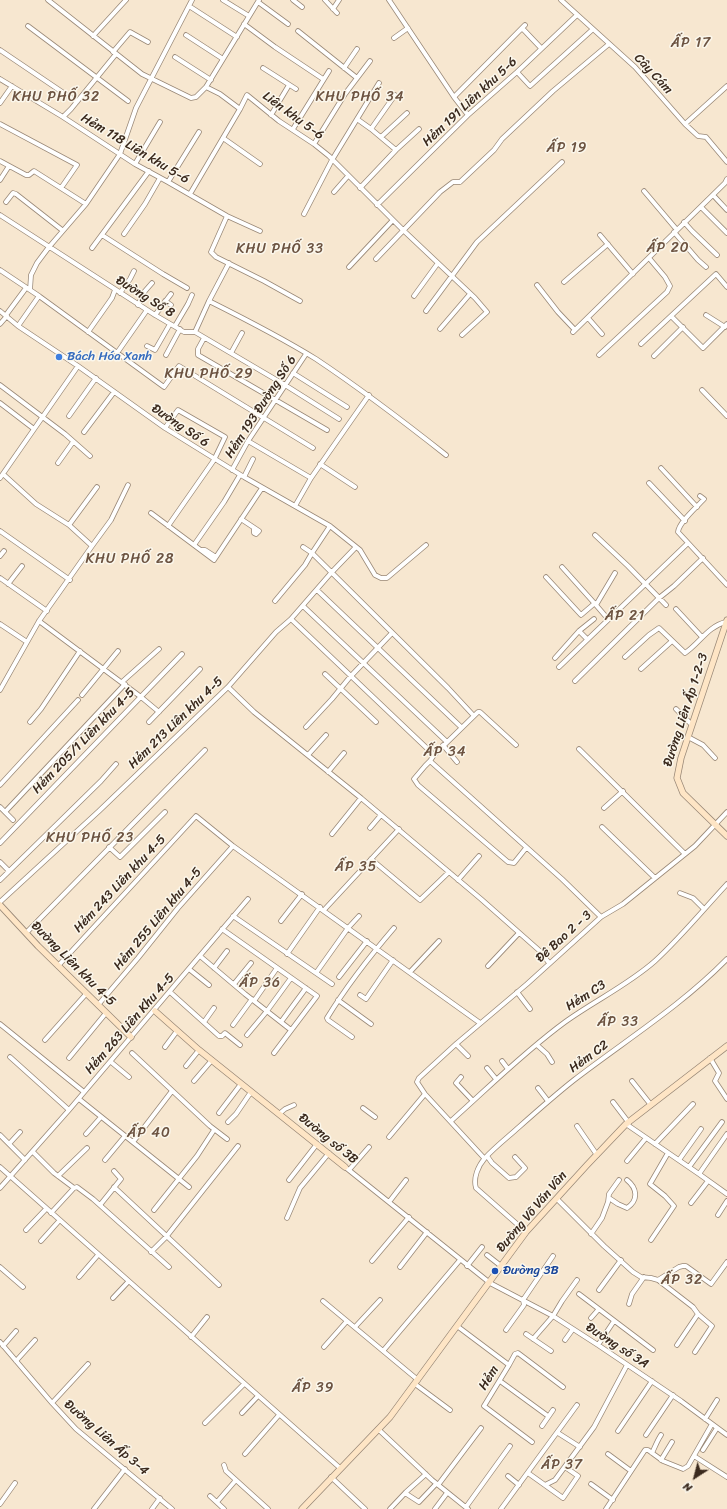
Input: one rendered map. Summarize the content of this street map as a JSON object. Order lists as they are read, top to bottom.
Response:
{
  "streets": {
    "street": [
      "Cây Cám",
      "Hẻm 191 Liên khu 5-6",
      "Liên khu 5-6",
      "Hẻm 118 Liên khu 5-6",
      "Đường Số 8",
      "Hẻm 193 Đường Số 6",
      "Đường Số 6",
      "Đường Liên Ấp 1-2-3",
      "Hẻm 213 Liên khu 4-5",
      "Hẻm 205/1 Liên khu 4-5",
      "Hẻm 243 Liên khu 4-5",
      "Hẻm 255 Liên khu 4-5",
      "Đê Bao 2 - 3",
      "Đường Liên khu 4-5",
      "Hẻm C3",
      "Hẻm 263 Liên Khu 4-5",
      "Hẻm C2",
      "Đường số 3B",
      "Đường Võ Văn Vân",
      "Đường số 3A",
      "Hẻm",
      "Đường Liên Ấp 3-4"
    ]
  },
  "crossings": [
    ["Cây Cám", "Hẻm 191 Liên khu 5-6"],
    ["Hẻm 191 Liên khu 5-6", "Liên khu 5-6"],
    ["Đường Số 8", "Hẻm 193 Đường Số 6"],
    ["Hẻm 193 Đường Số 6", "Đường Số 6"],
    ["Đường Số 6", "Hẻm 213 Liên khu 4-5"],
    ["Đường Liên Ấp 1-2-3", "Đê Bao 2 - 3"],
    ["Hẻm 213 Liên khu 4-5", "Đường Liên khu 4-5"],
    ["Hẻm 243 Liên khu 4-5", "Hẻm 255 Liên khu 4-5"],
    ["Hẻm 243 Liên khu 4-5", "Đường Liên khu 4-5"],
    ["Hẻm 255 Liên khu 4-5", "Đường Liên khu 4-5"],
    ["Đường Liên khu 4-5", "Hẻm 263 Liên Khu 4-5"],
    ["Hẻm 263 Liên Khu 4-5", "Đường số 3B"],
    ["Đường số 3B", "Đường Võ Văn Vân"],
    ["Đường số 3B", "Đường số 3A"],
    ["Đường Võ Văn Vân", "Đường số 3A"],
    ["Đường Võ Văn Vân", "Hẻm"]
  ],
  "districts": [
    "ẤP 17",
    "KHU PHỐ 32",
    "KHU PHỐ 34",
    "ẤP 19",
    "ẤP 20",
    "KHU PHỐ 33",
    "KHU PHỐ 29",
    "KHU PHỐ 28",
    "ẤP 21",
    "ẤP 34",
    "KHU PHỐ 23",
    "ẤP 35",
    "ẤP 36",
    "ẤP 33",
    "ẤP 40",
    "ẤP 32",
    "ẤP 39",
    "ẤP 37"
  ],
  "places": ["Bách Hóa Xanh", "Đường 3B"],
  "north": "bottom left"
}
